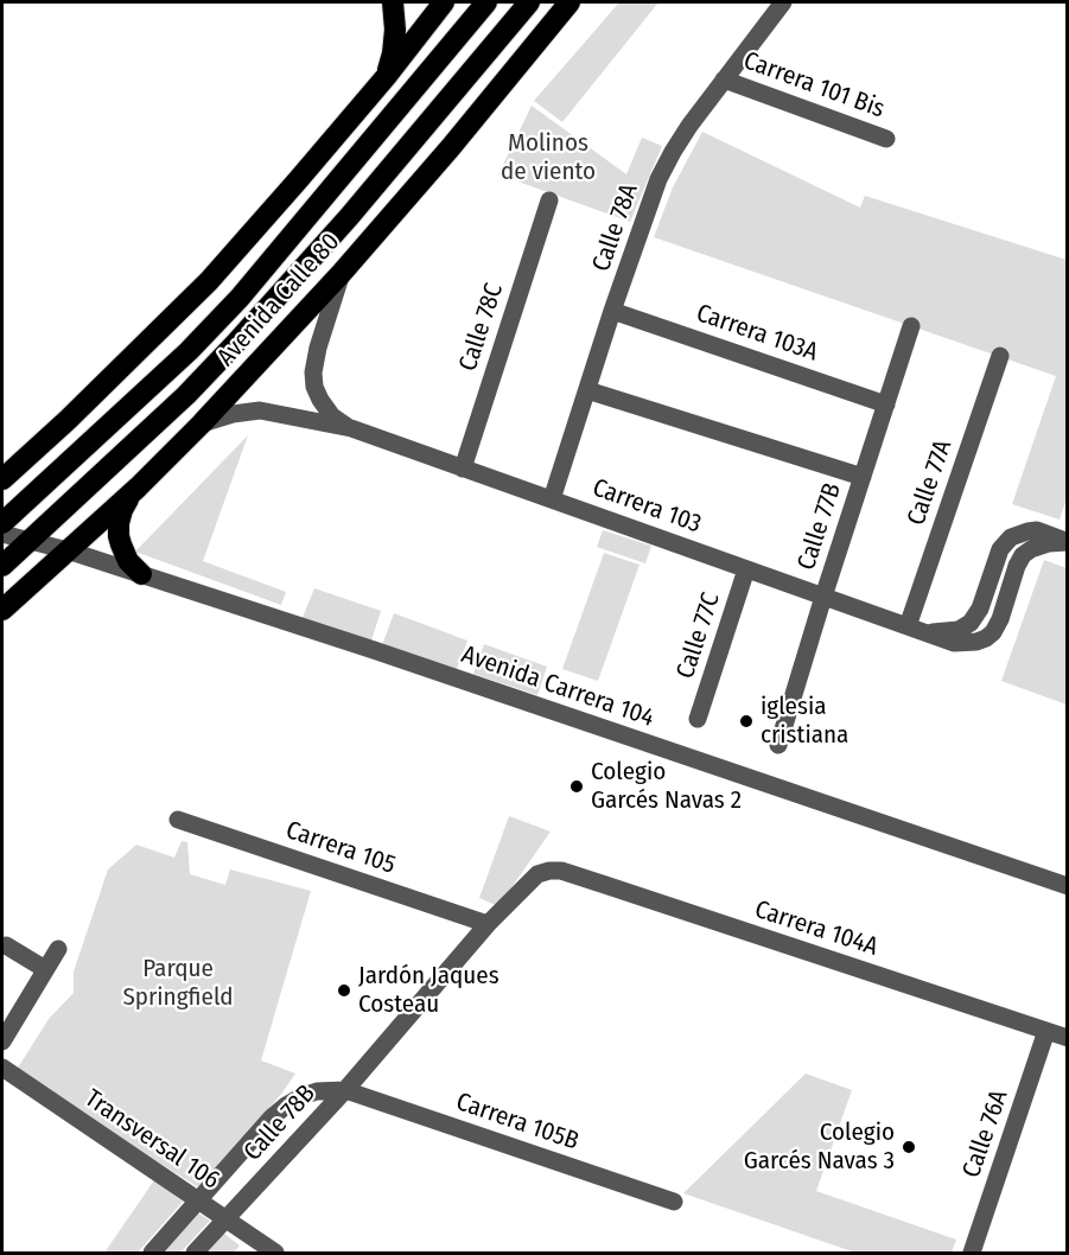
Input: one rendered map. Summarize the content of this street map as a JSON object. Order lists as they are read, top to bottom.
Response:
{
  "streets": {
    "highway": ["Avenida Calle 80"],
    "street": [
      "Carrera 101 Bis",
      "Calle 78A",
      "Calle 78C",
      "Carrera 103A",
      "Calle 77A",
      "Carrera 103",
      "Calle 77B",
      "Calle 77C",
      "Avenida Carrera 104",
      "Carrera 105",
      "Carrera 104A",
      "Carrera 105B",
      "Calle 78B",
      "Calle 76A",
      "Transversal 106"
    ]
  },
  "crossings": [
    ["Carrera 101 Bis", "Calle 78A"],
    ["Calle 78A", "Carrera 103A"],
    ["Calle 78A", "Carrera 103"],
    ["Avenida Calle 80", "Carrera 103"],
    ["Avenida Calle 80", "Avenida Carrera 104"],
    ["Calle 78C", "Carrera 103"],
    ["Carrera 103A", "Calle 77B"],
    ["Calle 77A", "Carrera 103"],
    ["Carrera 103", "Calle 77B"],
    ["Carrera 103", "Calle 77C"],
    ["Carrera 105", "Calle 78B"],
    ["Carrera 104A", "Calle 78B"],
    ["Carrera 104A", "Calle 76A"],
    ["Carrera 105B", "Calle 78B"],
    ["Calle 78B", "Transversal 106"]
  ],
  "parks": ["Molinos de viento", "Parque Springfield"],
  "places": [
    "iglesia cristiana",
    "Colegio Garcés Navas 2",
    "Jardón Jaques Costeau",
    "Colegio Garcés Navas 3"
  ]
}
